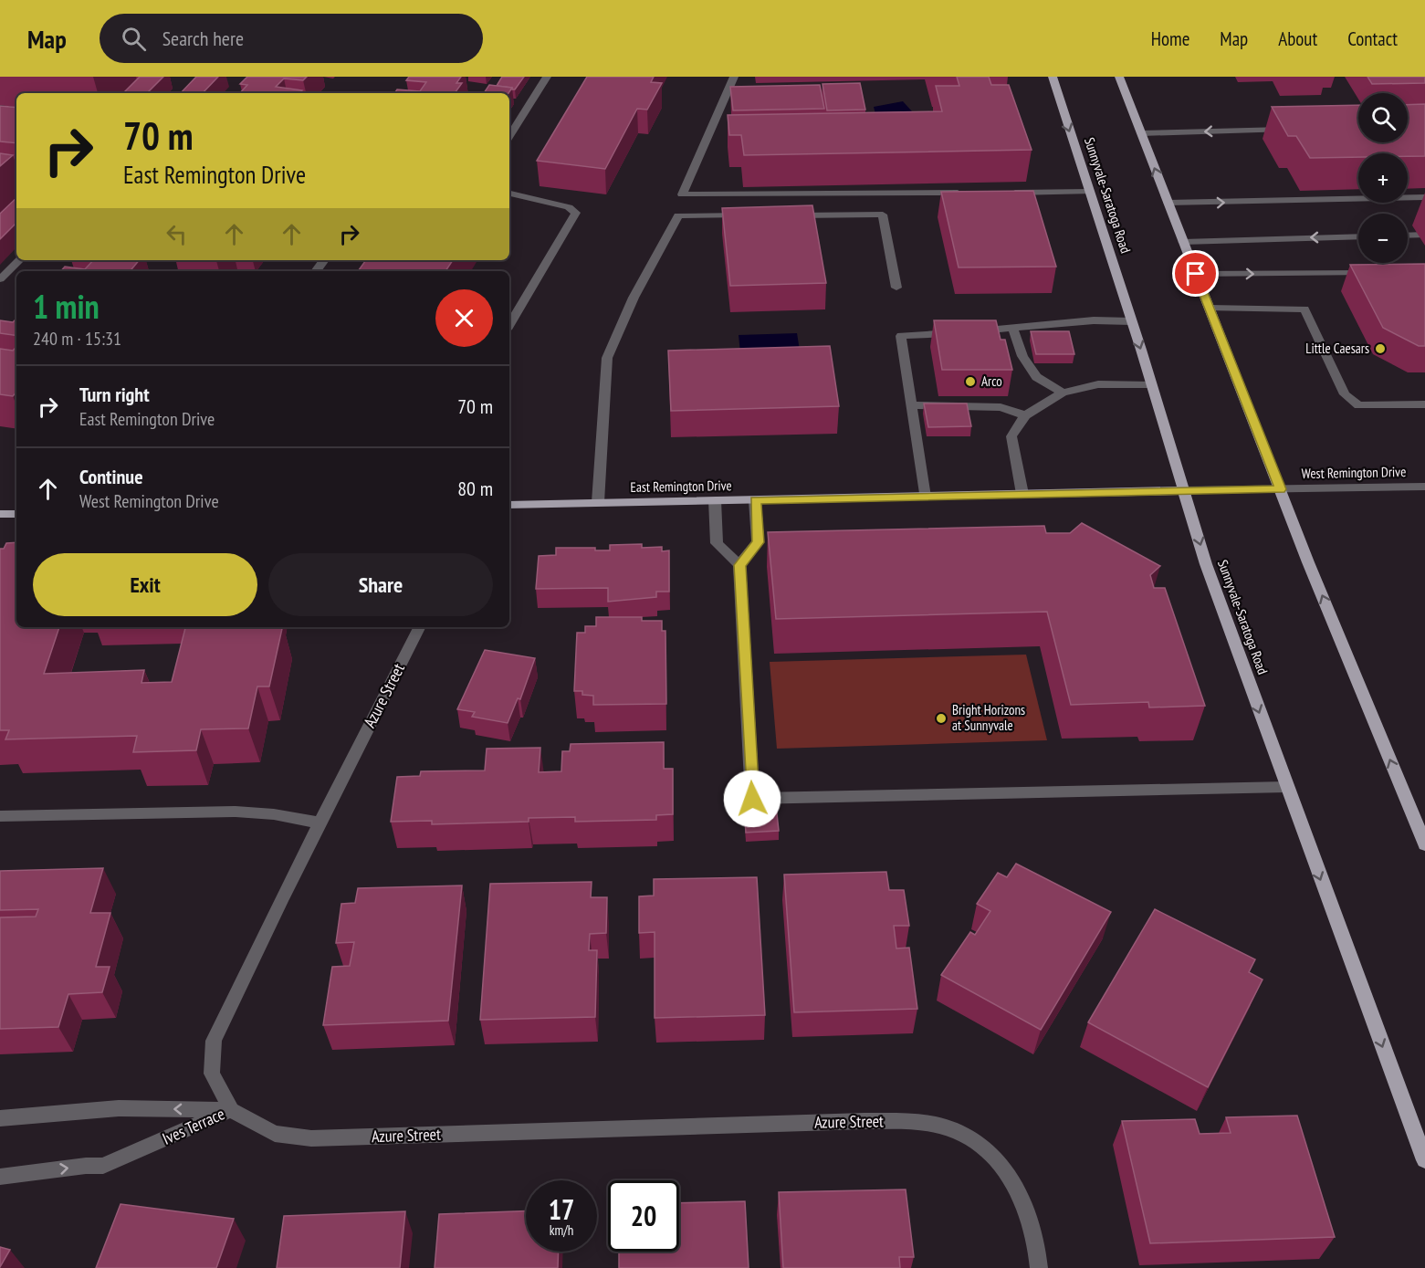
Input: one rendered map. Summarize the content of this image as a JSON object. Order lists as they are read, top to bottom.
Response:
{
  "streets": {
    "main road": ["Sunnyvale-Saratoga Road", "East Remington Drive"],
    "street": ["West Remington Drive", "Azure Street", "Ives Terrace"]
  },
  "crossings": [
    ["Sunnyvale-Saratoga Road", "West Remington Drive"],
    ["Sunnyvale-Saratoga Road", "East Remington Drive"],
    ["West Remington Drive", "East Remington Drive"],
    ["Azure Street", "Ives Terrace"]
  ],
  "places": ["Little Caesars", "Arco", "Bright Horizons at Sunnyvale"],
  "page": {
    "header": "Map",
    "search": "Search here",
    "nav": [
      "Home",
      "Map",
      "About",
      "Contact"
    ],
    "map_buttons": ["+", "−"],
    "turn": ["70 m", "East Remington Drive"],
    "heading": ["1 min", "240 m · 15:31"],
    "list": [
      {
        "name": "Turn right",
        "note": "East Remington Drive",
        "value": "70 m"
      },
      {
        "name": "Continue",
        "note": "West Remington Drive",
        "value": "80 m"
      }
    ],
    "buttons": ["Exit", "Share"],
    "speed": "17 km/h",
    "limit": "20"
  }
}
